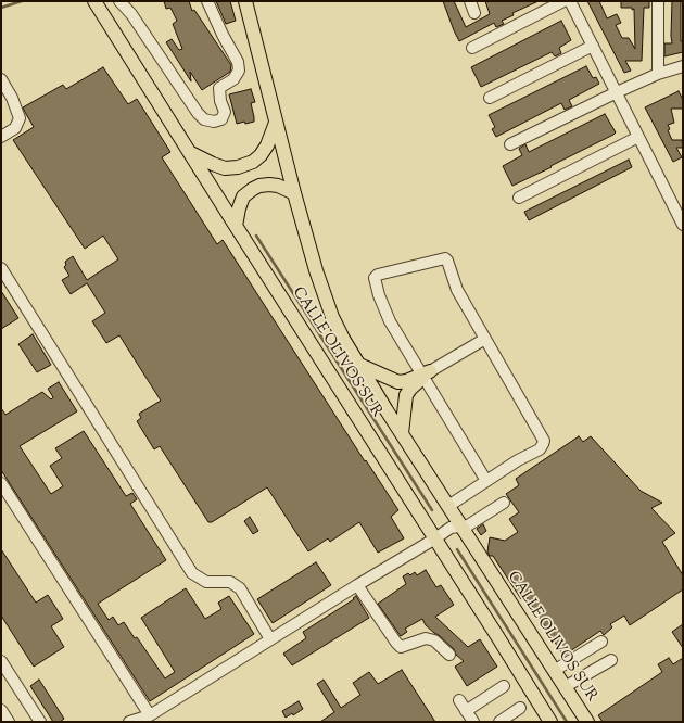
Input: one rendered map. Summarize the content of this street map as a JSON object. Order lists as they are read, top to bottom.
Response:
{
  "streets": {
    "main road": ["CALLE OLIVOS SUR"]
  }
}
